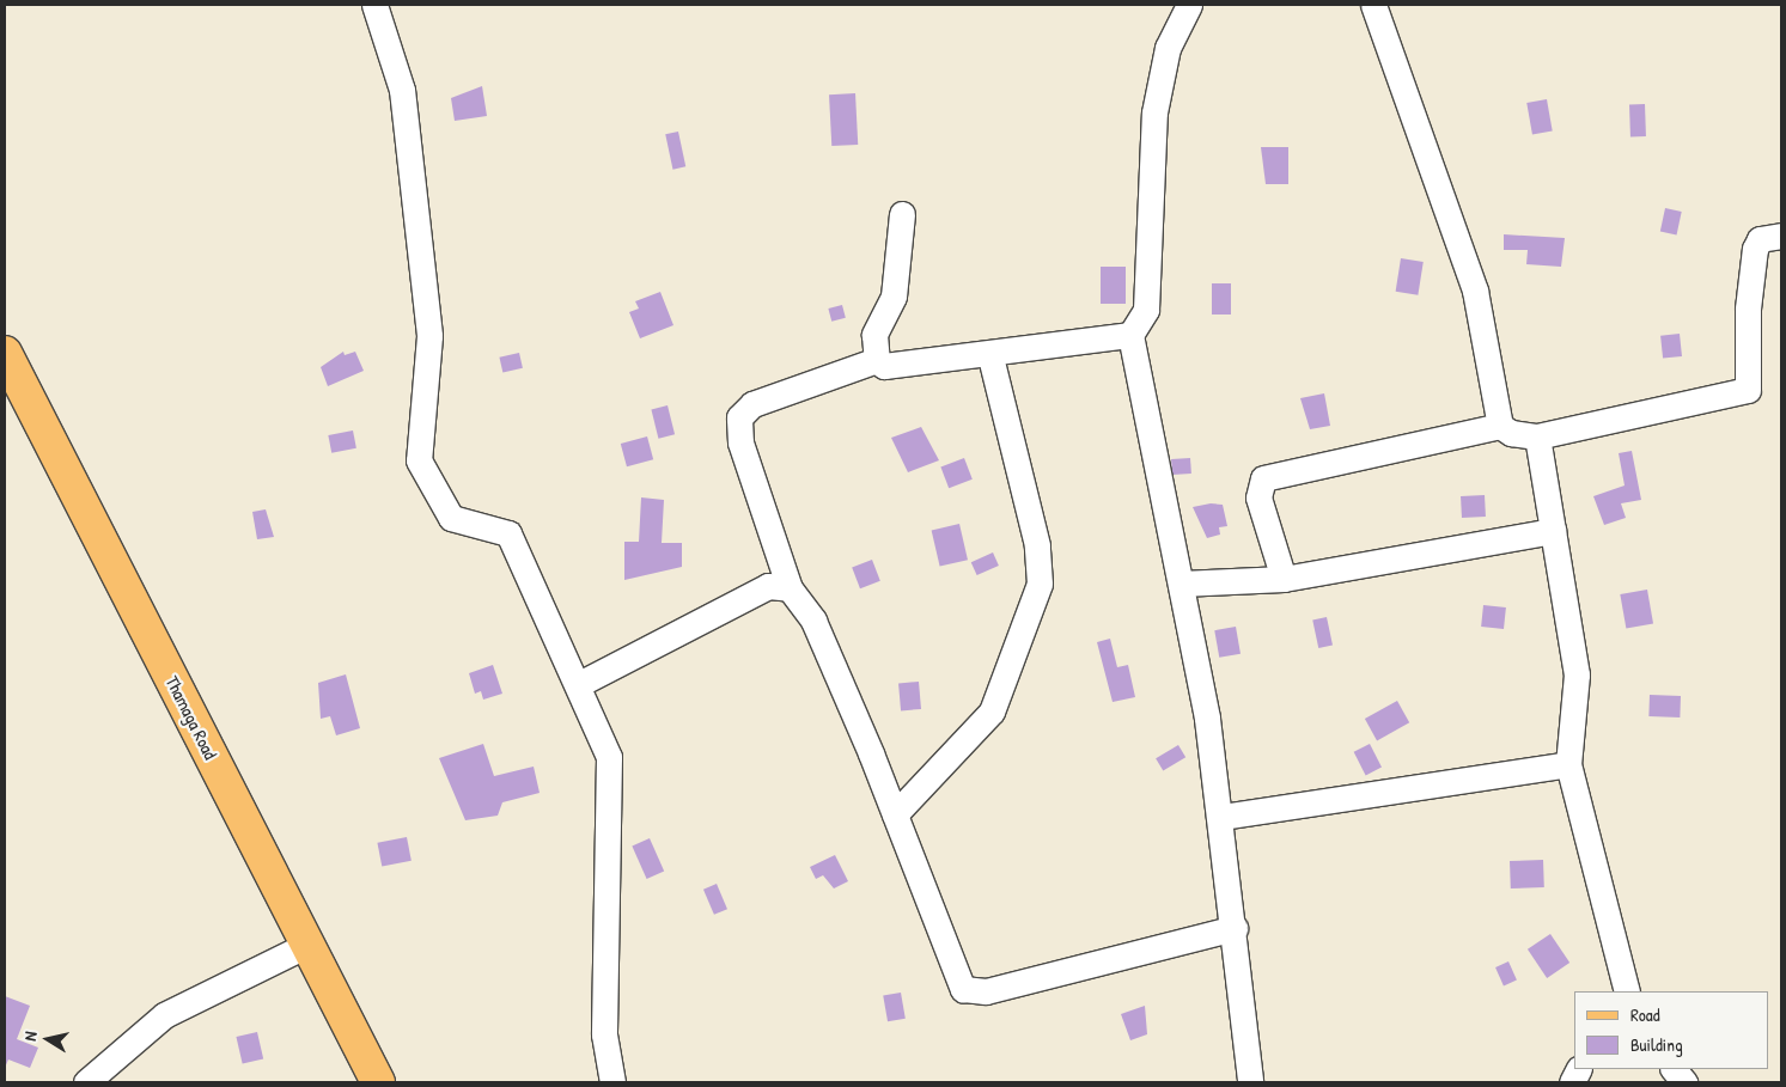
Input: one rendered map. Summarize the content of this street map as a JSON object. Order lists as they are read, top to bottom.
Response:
{
  "streets": {
    "main road": ["Thamaga Road"]
  },
  "legend": ["Road", "Building"],
  "north": "left"
}
